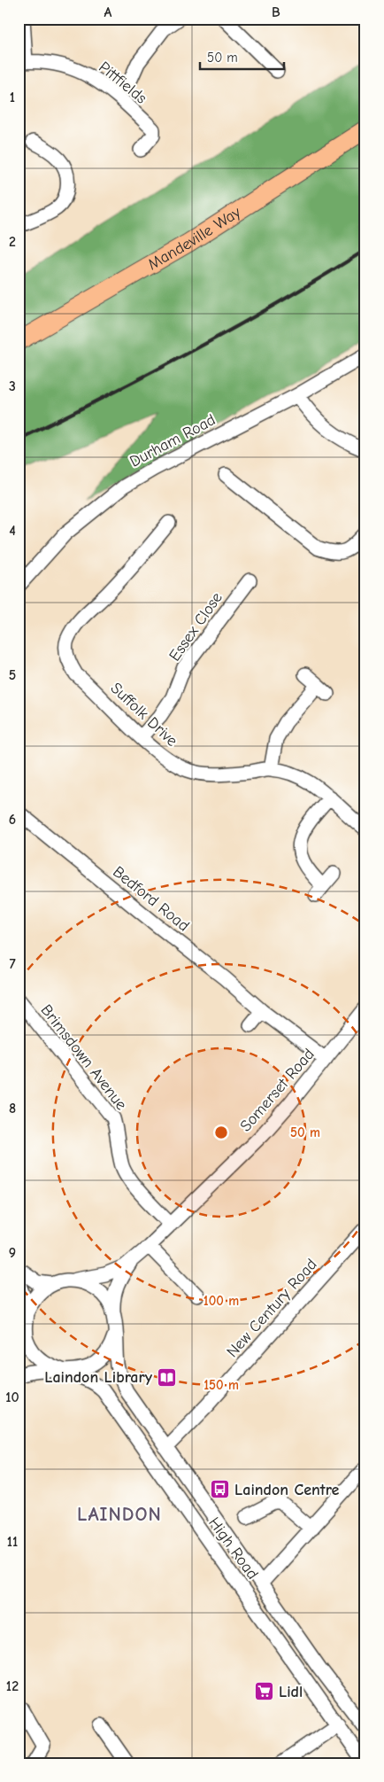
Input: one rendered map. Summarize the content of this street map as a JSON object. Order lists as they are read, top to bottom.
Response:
{
  "streets": {
    "main road": ["Mandeville Way"],
    "street": [
      "Pittfields",
      "Durham Road",
      "Essex Close",
      "Suffolk Drive",
      "Bedford Road",
      "Brimsdown Avenue",
      "Somerset Road",
      "New Century Road",
      "High Road"
    ]
  },
  "crossings": [
    ["Essex Close", "Suffolk Drive"],
    ["Bedford Road", "Somerset Road"],
    ["Brimsdown Avenue", "Somerset Road"],
    ["Somerset Road", "High Road"],
    ["New Century Road", "High Road"]
  ],
  "districts": ["LAINDON"],
  "places": {
    "library": ["Laindon Library"],
    "bus stop": ["Laindon Centre"],
    "supermarket": ["Lidl"]
  },
  "scale_bar": "50 m",
  "grid": {
    "columns": ["A", "B"],
    "rows": [
      "1",
      "2",
      "3",
      "4",
      "5",
      "6",
      "7",
      "8",
      "9",
      "10",
      "11",
      "12"
    ]
  },
  "rings": ["50 m", "100 m", "150 m"]
}
